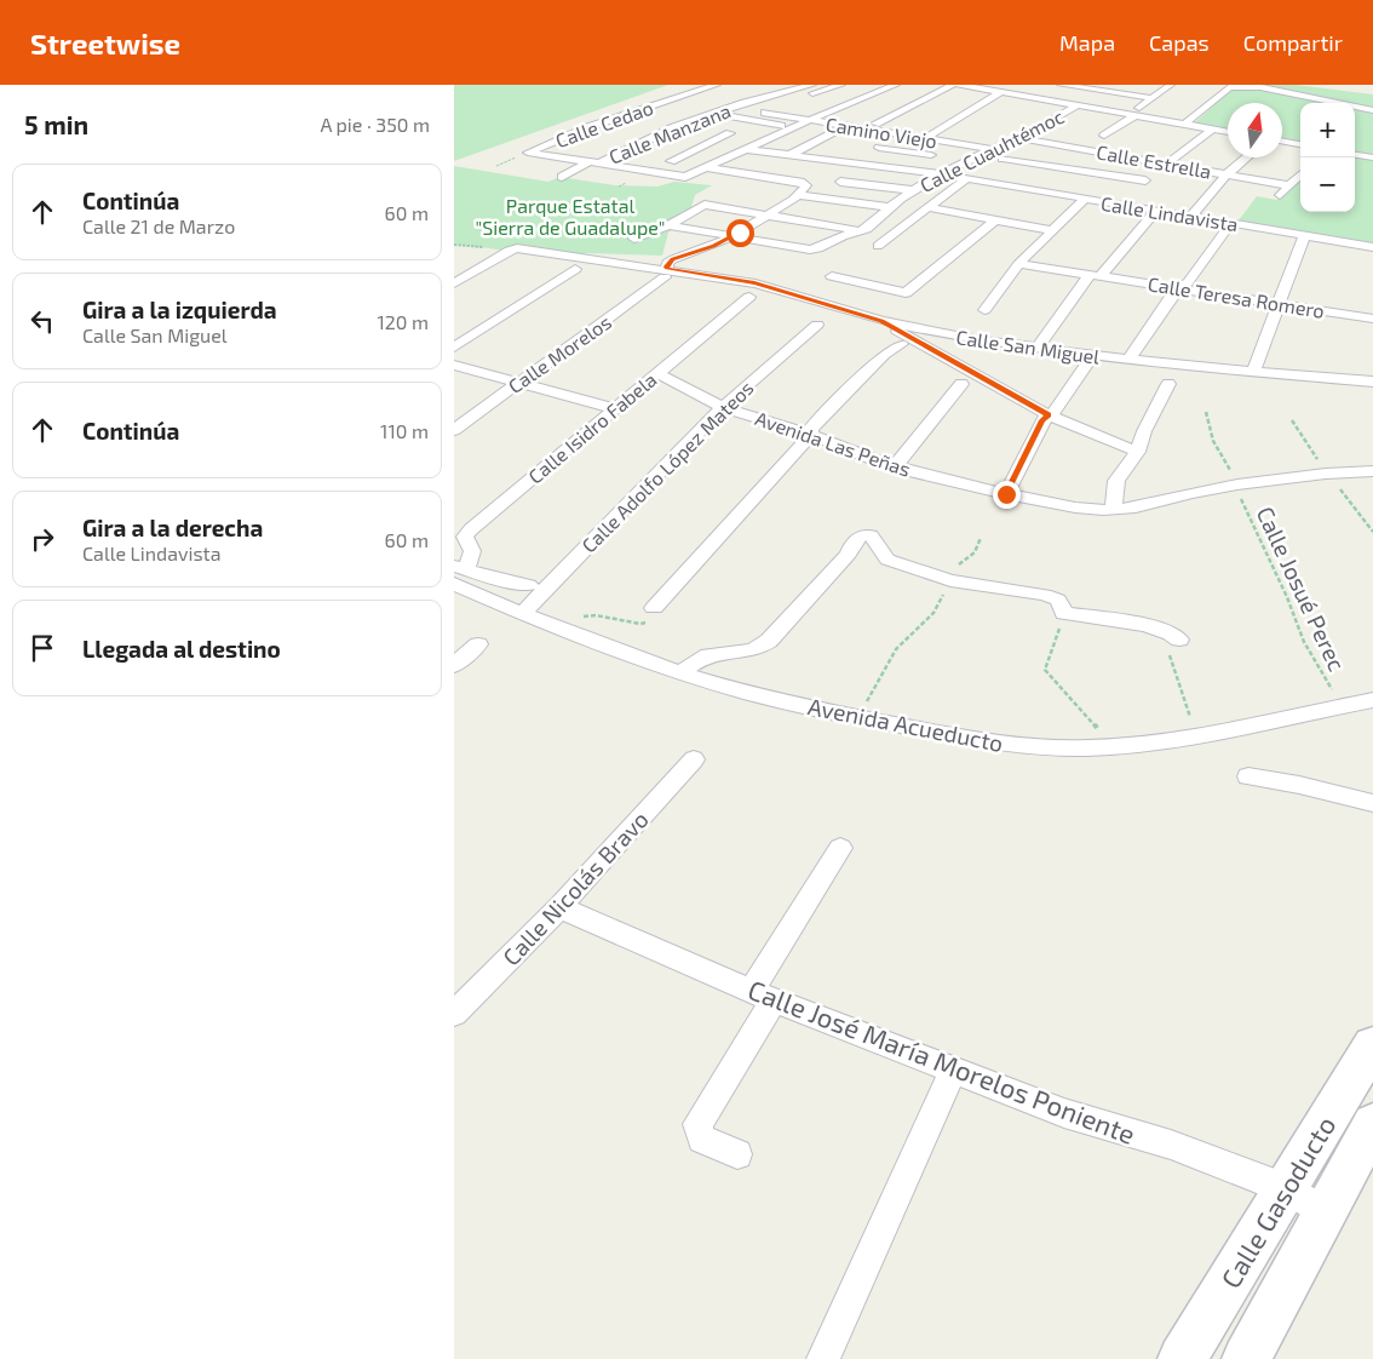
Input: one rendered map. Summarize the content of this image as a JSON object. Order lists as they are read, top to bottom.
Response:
{
  "streets": {
    "main road": ["Calle Gasoducto"],
    "street": [
      "Calle Cedao",
      "Camino Viejo",
      "Calle Manzana",
      "Calle Cuauhtémoc",
      "Calle Estrella",
      "Calle Lindavista",
      "Calle Teresa Romero",
      "Calle San Miguel",
      "Calle Morelos",
      "Calle Isidro Fabela",
      "Avenida Las Peñas",
      "Calle Adolfo López Mateos",
      "Avenida Acueducto",
      "Calle Nicolás Bravo",
      "Calle José María Morelos Poniente"
    ],
    "path": ["Calle Josué Perec"]
  },
  "crossings": [
    ["Calle Cedao", "Calle Manzana"],
    ["Camino Viejo", "Calle Manzana"],
    ["Camino Viejo", "Calle Cuauhtémoc"],
    ["Calle Cuauhtémoc", "Calle Estrella"],
    ["Calle Cuauhtémoc", "Calle Lindavista"],
    ["Calle Cuauhtémoc", "Calle Morelos"],
    ["Calle San Miguel", "Calle Morelos"],
    ["Calle Isidro Fabela", "Avenida Las Peñas"],
    ["Calle Isidro Fabela", "Avenida Acueducto"],
    ["Avenida Las Peñas", "Calle Adolfo López Mateos"],
    ["Avenida Las Peñas", "Calle Josué Perec"],
    ["Calle Adolfo López Mateos", "Avenida Acueducto"],
    ["Calle Josué Perec", "Avenida Acueducto"],
    ["Calle Nicolás Bravo", "Calle José María Morelos Poniente"],
    ["Calle José María Morelos Poniente", "Calle Gasoducto"]
  ],
  "parks": ["Parque Estatal \"Sierra de Guadalupe\""],
  "north": "top",
  "page": {
    "header": "Streetwise",
    "nav": ["Mapa", "Capas", "Compartir"],
    "heading": ["5 min", "A pie · 350 m"],
    "map_buttons": ["+", "−"],
    "list": [
      ["Continúa", "Calle 21 de Marzo", "60 m"],
      ["Gira a la izquierda", "Calle San Miguel", "120 m"],
      ["Continúa", "110 m"],
      ["Gira a la derecha", "Calle Lindavista", "60 m"],
      "Llegada al destino"
    ]
  }
}
